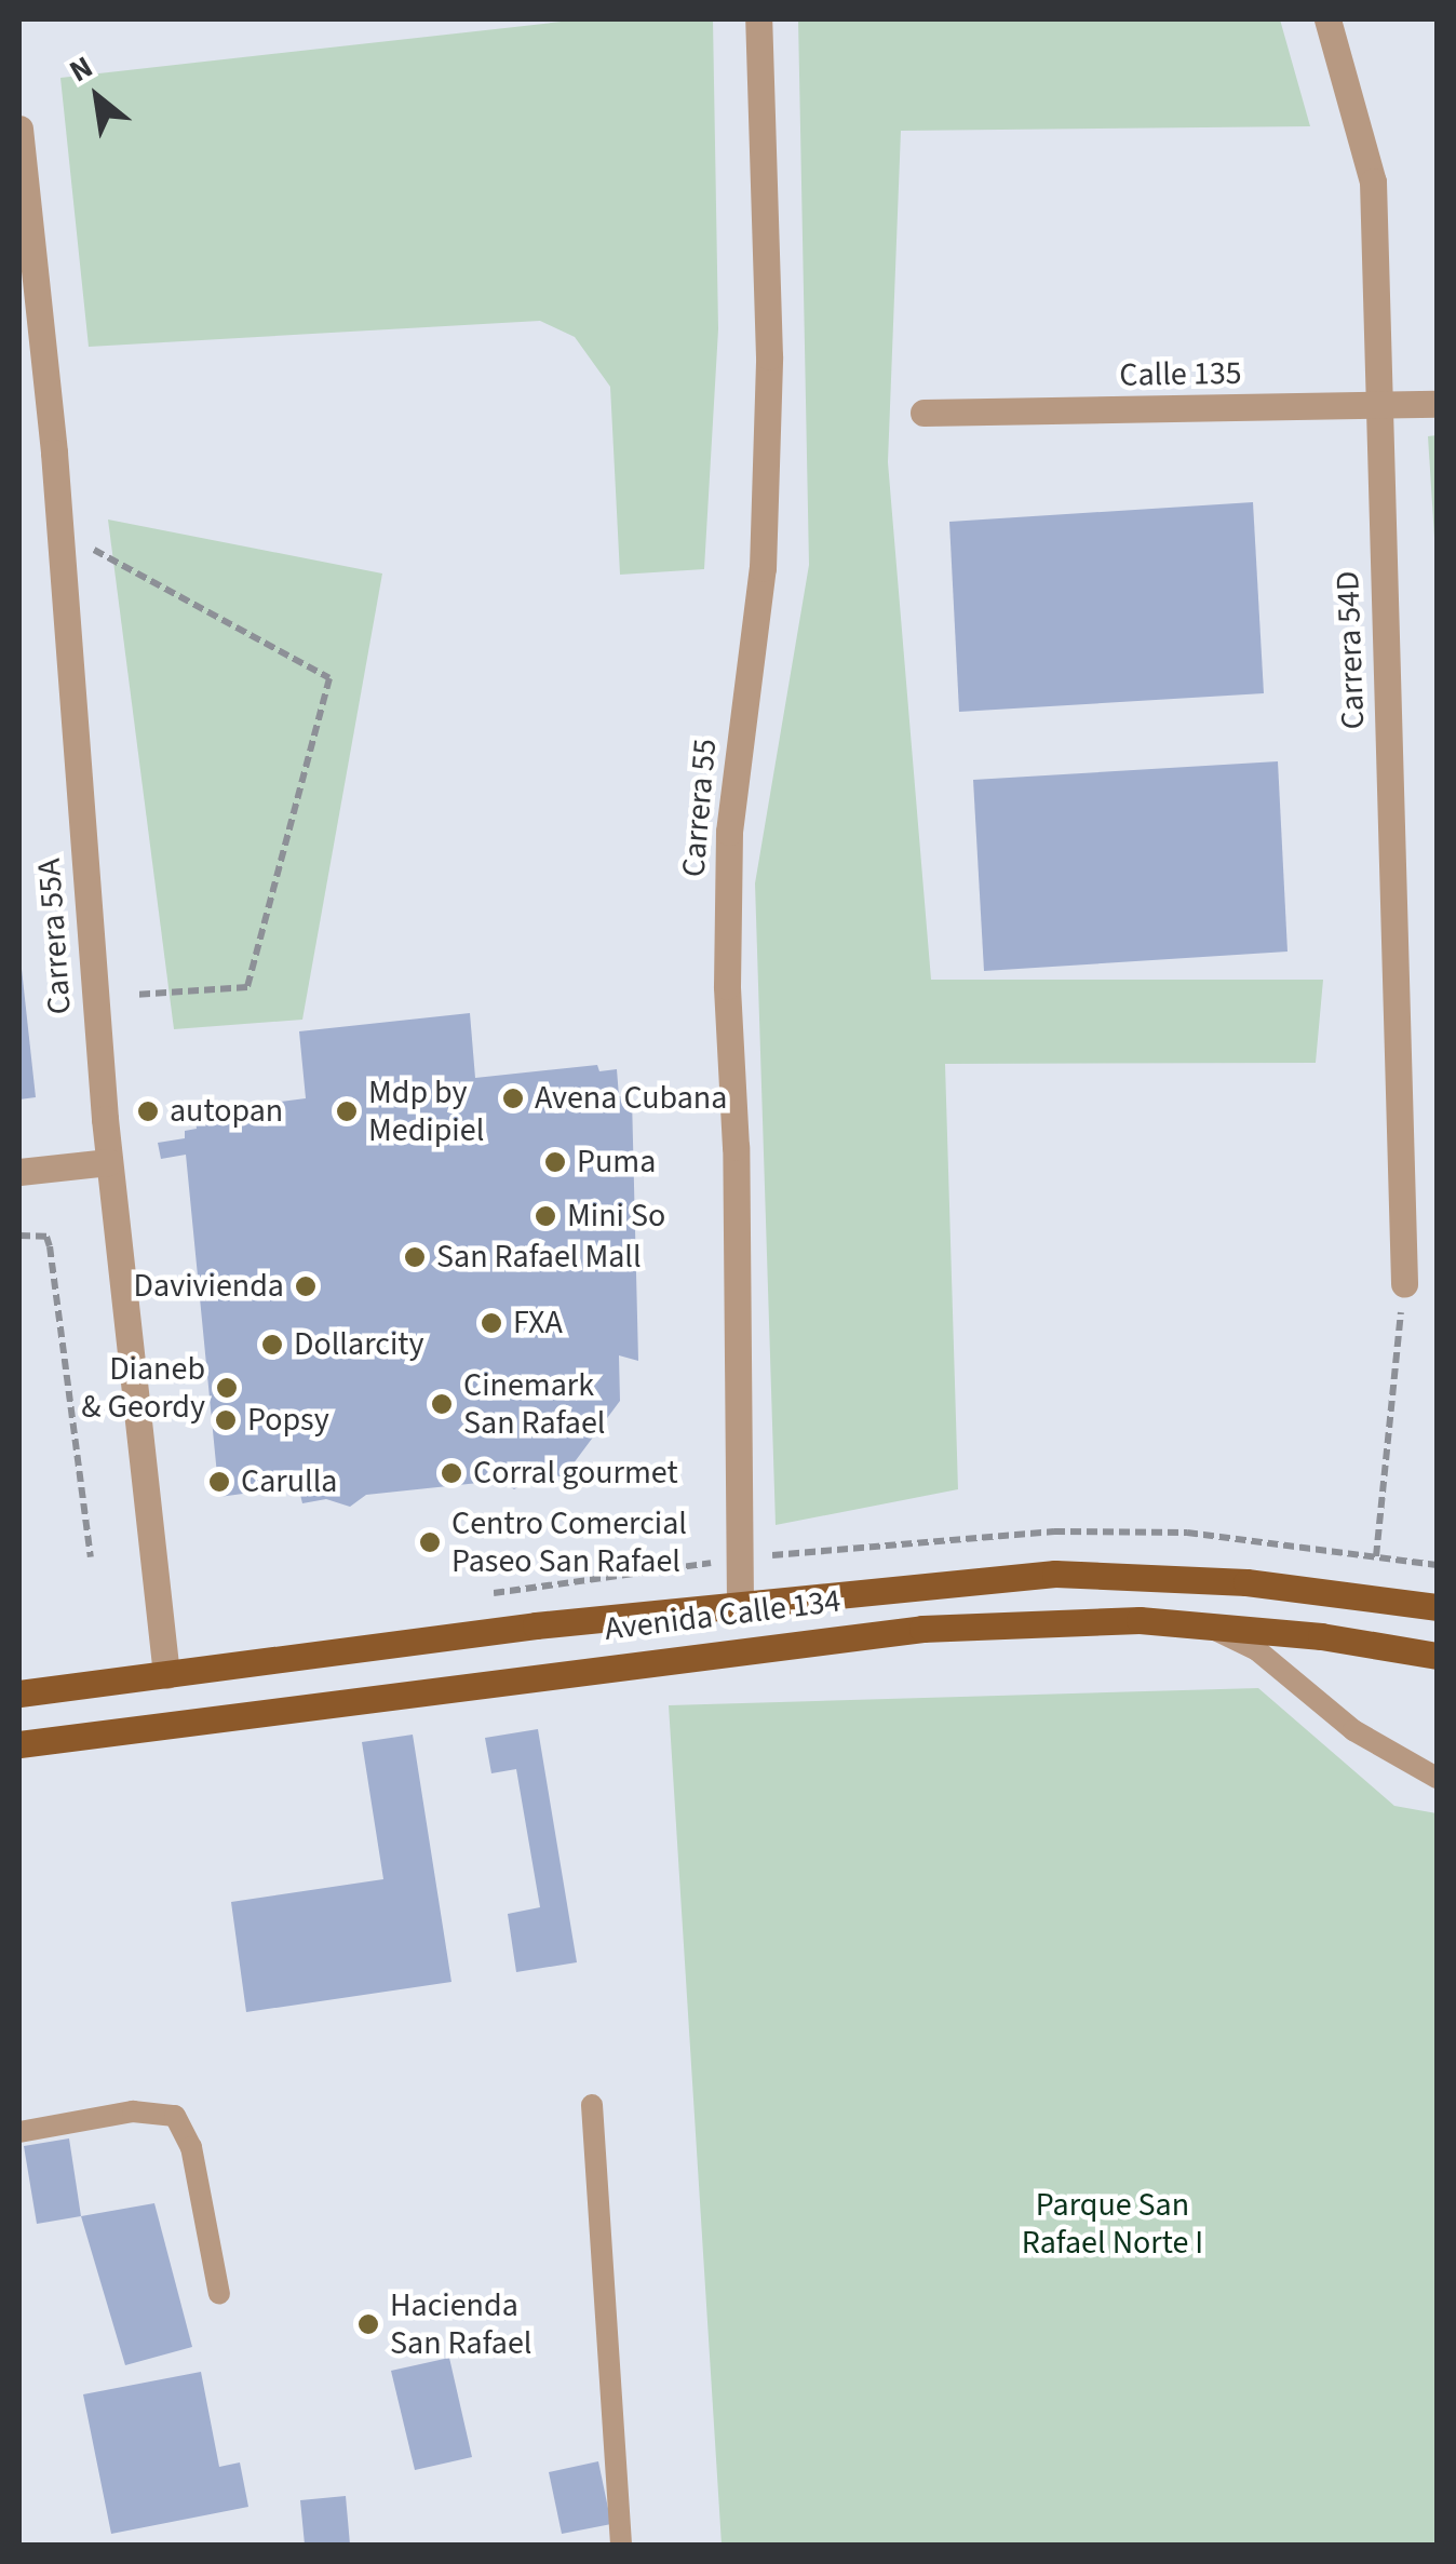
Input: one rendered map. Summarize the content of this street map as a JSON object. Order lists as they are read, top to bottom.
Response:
{
  "streets": {
    "main road": ["Avenida Calle 134"],
    "street": [
      "Calle 135",
      "Carrera 54D",
      "Carrera 55",
      "Carrera 55A"
    ]
  },
  "crossings": [
    ["Calle 135", "Carrera 54D"],
    ["Carrera 55", "Avenida Calle 134"],
    ["Carrera 55A", "Avenida Calle 134"]
  ],
  "parks": ["Parque San Rafael Norte I"],
  "places": [
    "Avena Cubana",
    "autopan",
    "Mdp by Medipiel",
    "Puma",
    "Mini So",
    "San Rafael Mall",
    "Davivienda",
    "FXA",
    "Dollarcity",
    "Dianeb & Geordy",
    "Cinemark San Rafael",
    "Popsy",
    "Corral gourmet",
    "Carulla",
    "Centro Comercial Paseo San Rafael",
    "Hacienda San Rafael"
  ],
  "north": "top left"
}
